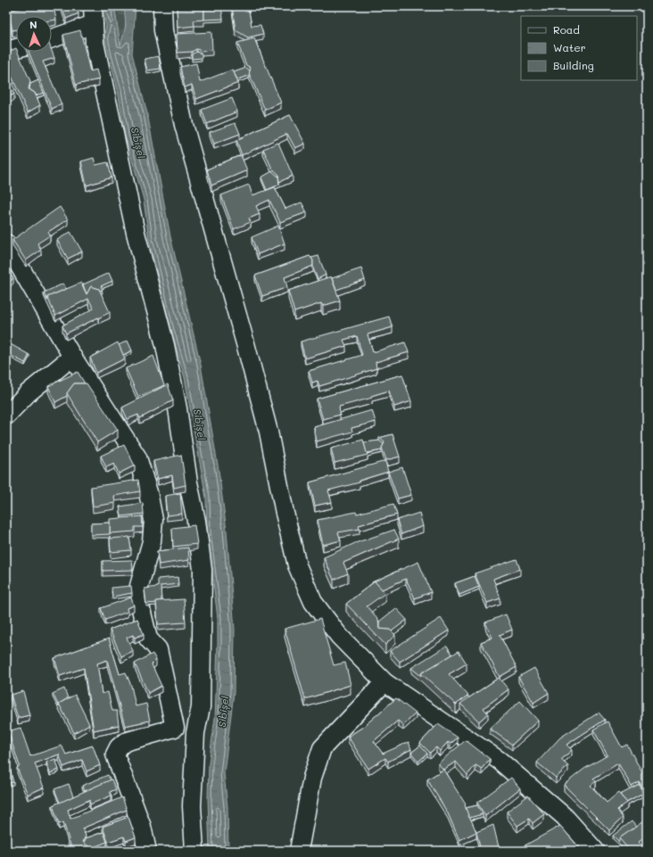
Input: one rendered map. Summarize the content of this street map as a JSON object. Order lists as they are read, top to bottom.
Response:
{
  "water": ["Sibișel"],
  "legend": ["Road", "Water", "Building"],
  "north": "top"
}
